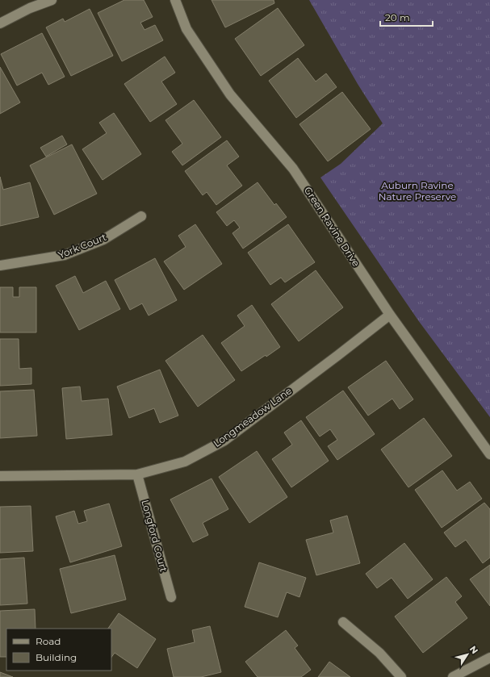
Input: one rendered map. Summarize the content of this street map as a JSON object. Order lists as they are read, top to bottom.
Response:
{
  "streets": {
    "street": [
      "Green Ravine Drive",
      "York Court",
      "Longmeadow Lane",
      "Longford Court"
    ]
  },
  "crossings": [
    ["Green Ravine Drive", "Longmeadow Lane"],
    ["Longmeadow Lane", "Longford Court"]
  ],
  "parks": ["Auburn Ravine Nature Preserve"],
  "legend": ["Road", "Building"],
  "scale_bar": "20 m",
  "north": "top right"
}
